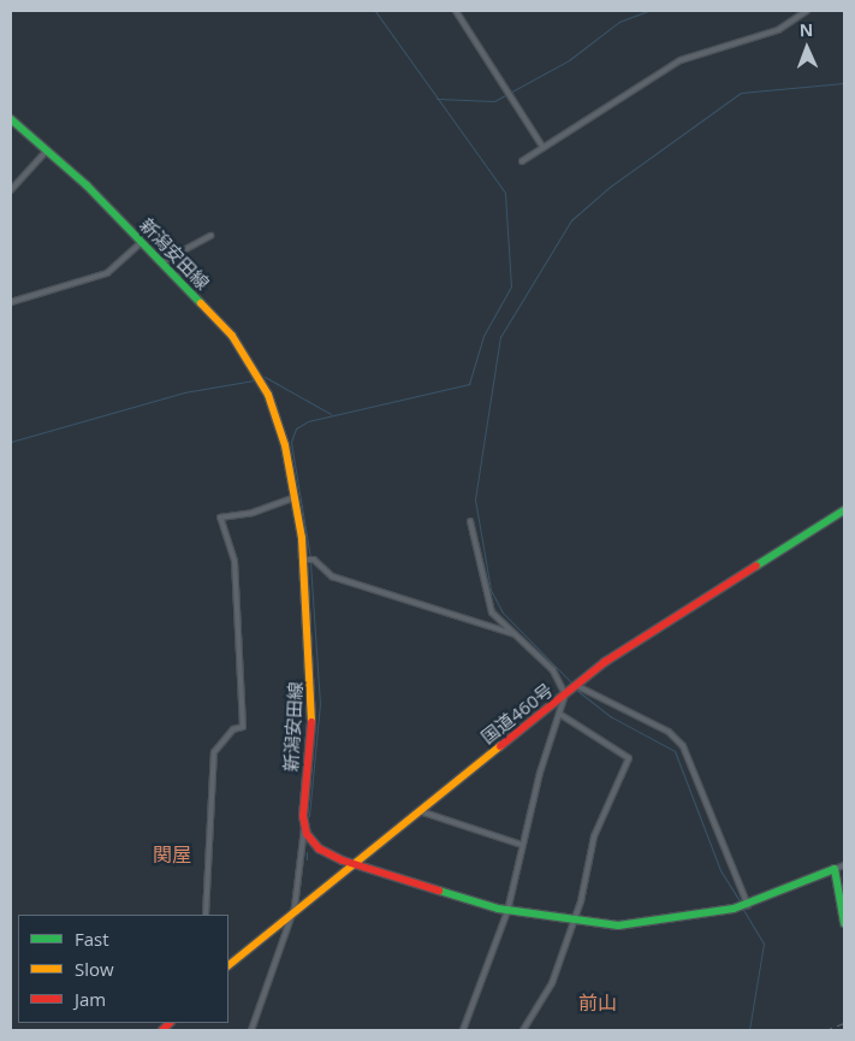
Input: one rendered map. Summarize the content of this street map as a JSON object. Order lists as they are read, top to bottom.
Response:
{
  "streets": {
    "main road": ["新潟安田線", "国道460号"]
  },
  "districts": ["関屋", "前山"],
  "legend": ["Fast", "Slow", "Jam"],
  "north": "top"
}
